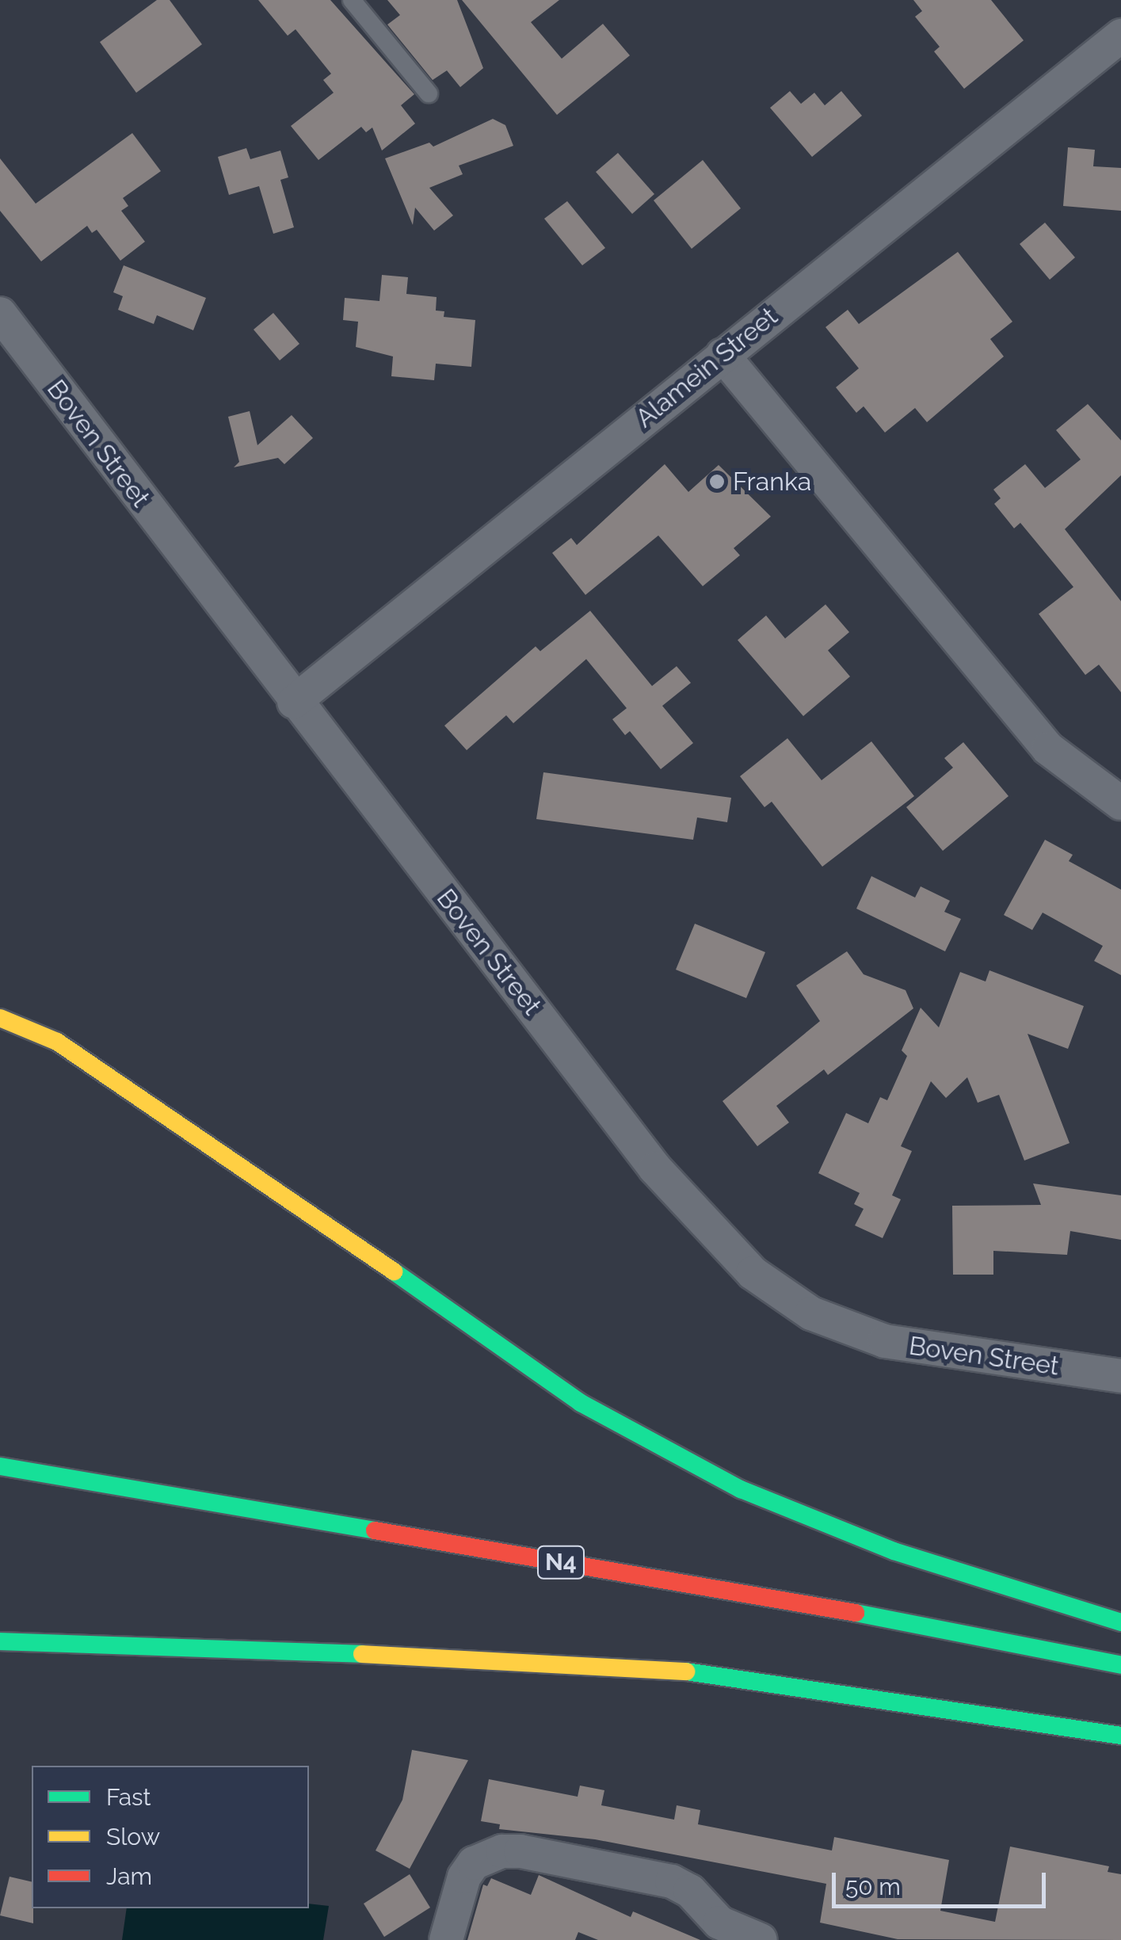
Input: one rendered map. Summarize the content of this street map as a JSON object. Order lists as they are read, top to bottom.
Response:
{
  "streets": {
    "highway": ["N4"],
    "street": ["Alamein Street", "Boven Street"]
  },
  "crossings": [
    ["Alamein Street", "Boven Street"]
  ],
  "places": ["Franka"],
  "legend": ["Fast", "Slow", "Jam"],
  "scale_bar": "50 m"
}
